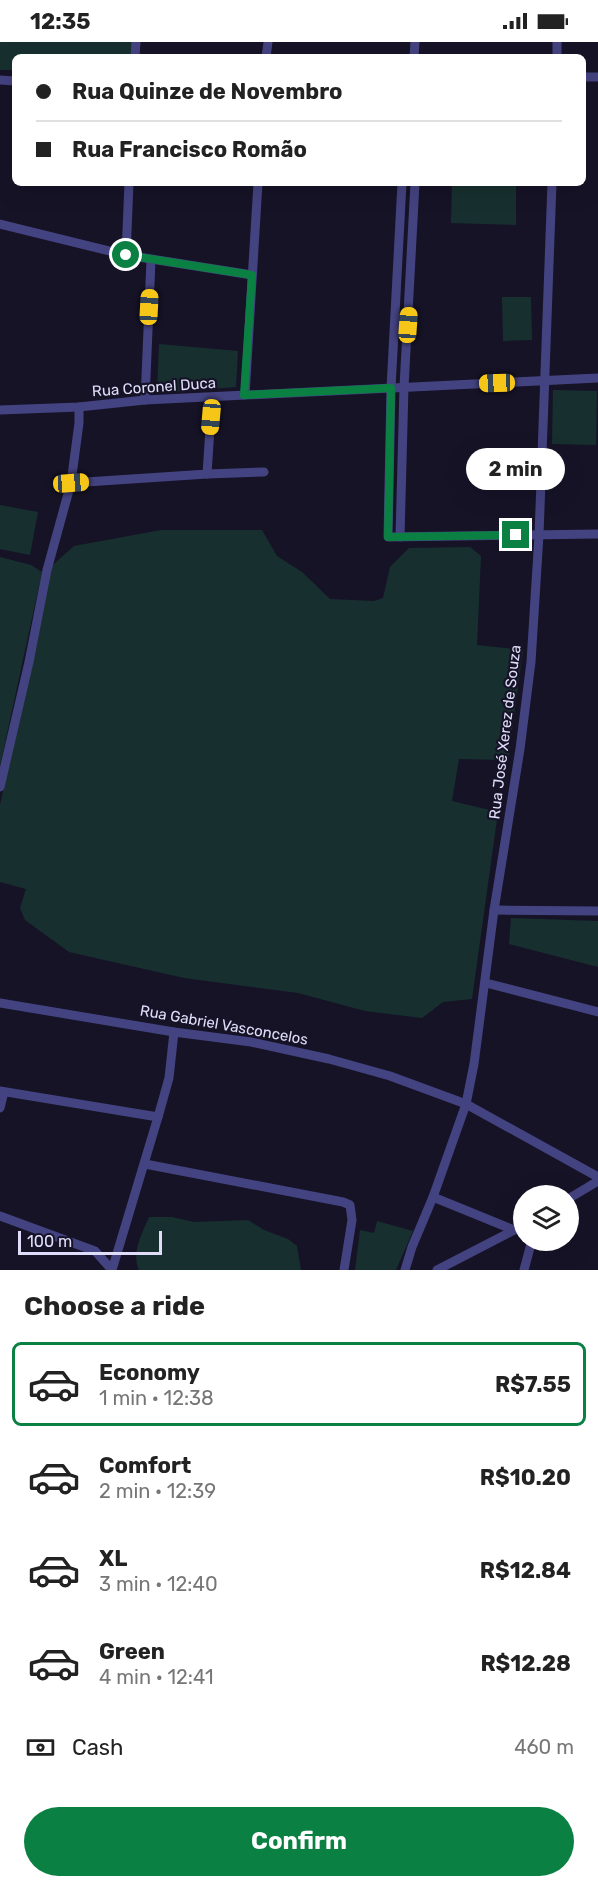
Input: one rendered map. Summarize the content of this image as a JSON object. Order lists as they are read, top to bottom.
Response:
{
  "streets": {
    "street": ["Rua Coronel Duca", "Rua José Xerez de Souza", "Rua Gabriel Vasconcelos"]
  },
  "crossings": [
    ["Rua Coronel Duca", "Rua José Xerez de Souza"],
    ["Rua José Xerez de Souza", "Rua Gabriel Vasconcelos"]
  ],
  "scale_bar": "100 m",
  "page": {
    "status": "12:35",
    "banner": ["Rua Quinze de Novembro", "Rua Francisco Romão"],
    "bubble": "2 min",
    "scale": "100 m",
    "heading": "Choose a ride",
    "list": [
      {
        "name": "Economy",
        "note": "1 min · 12:38",
        "value": "R$7.55"
      },
      {
        "name": "Comfort",
        "note": "2 min · 12:39",
        "value": "R$10.20"
      },
      {
        "name": "XL",
        "note": "3 min · 12:40",
        "value": "R$12.84"
      },
      {
        "name": "Green",
        "note": "4 min · 12:41",
        "value": "R$12.28"
      }
    ],
    "pay": ["Cash", "460 m"],
    "buttons": "Confirm"
  }
}
